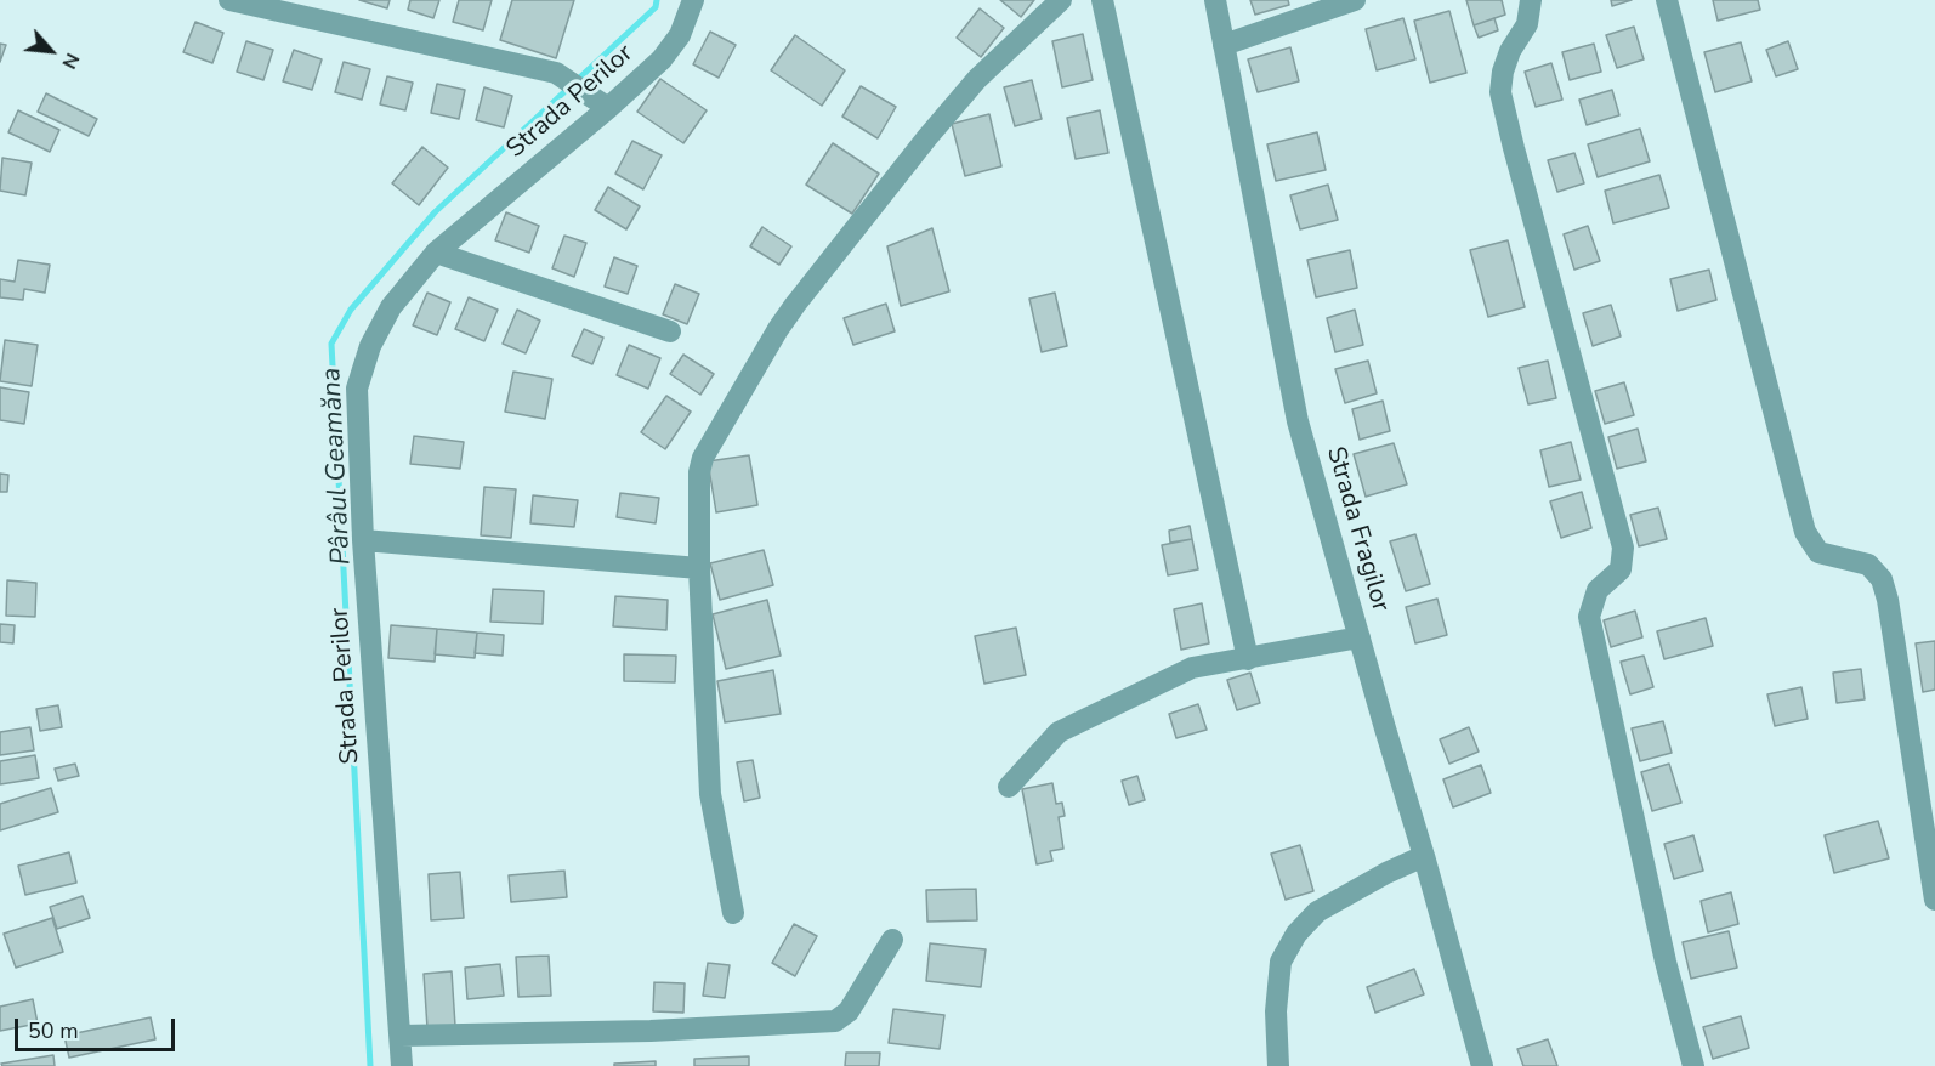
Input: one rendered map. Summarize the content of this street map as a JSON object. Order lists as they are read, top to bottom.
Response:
{
  "streets": {
    "street": ["Strada Perilor", "Strada Fragilor"]
  },
  "water": ["Pârâul Geamăna"],
  "scale_bar": "50 m",
  "north": "bottom right"
}
